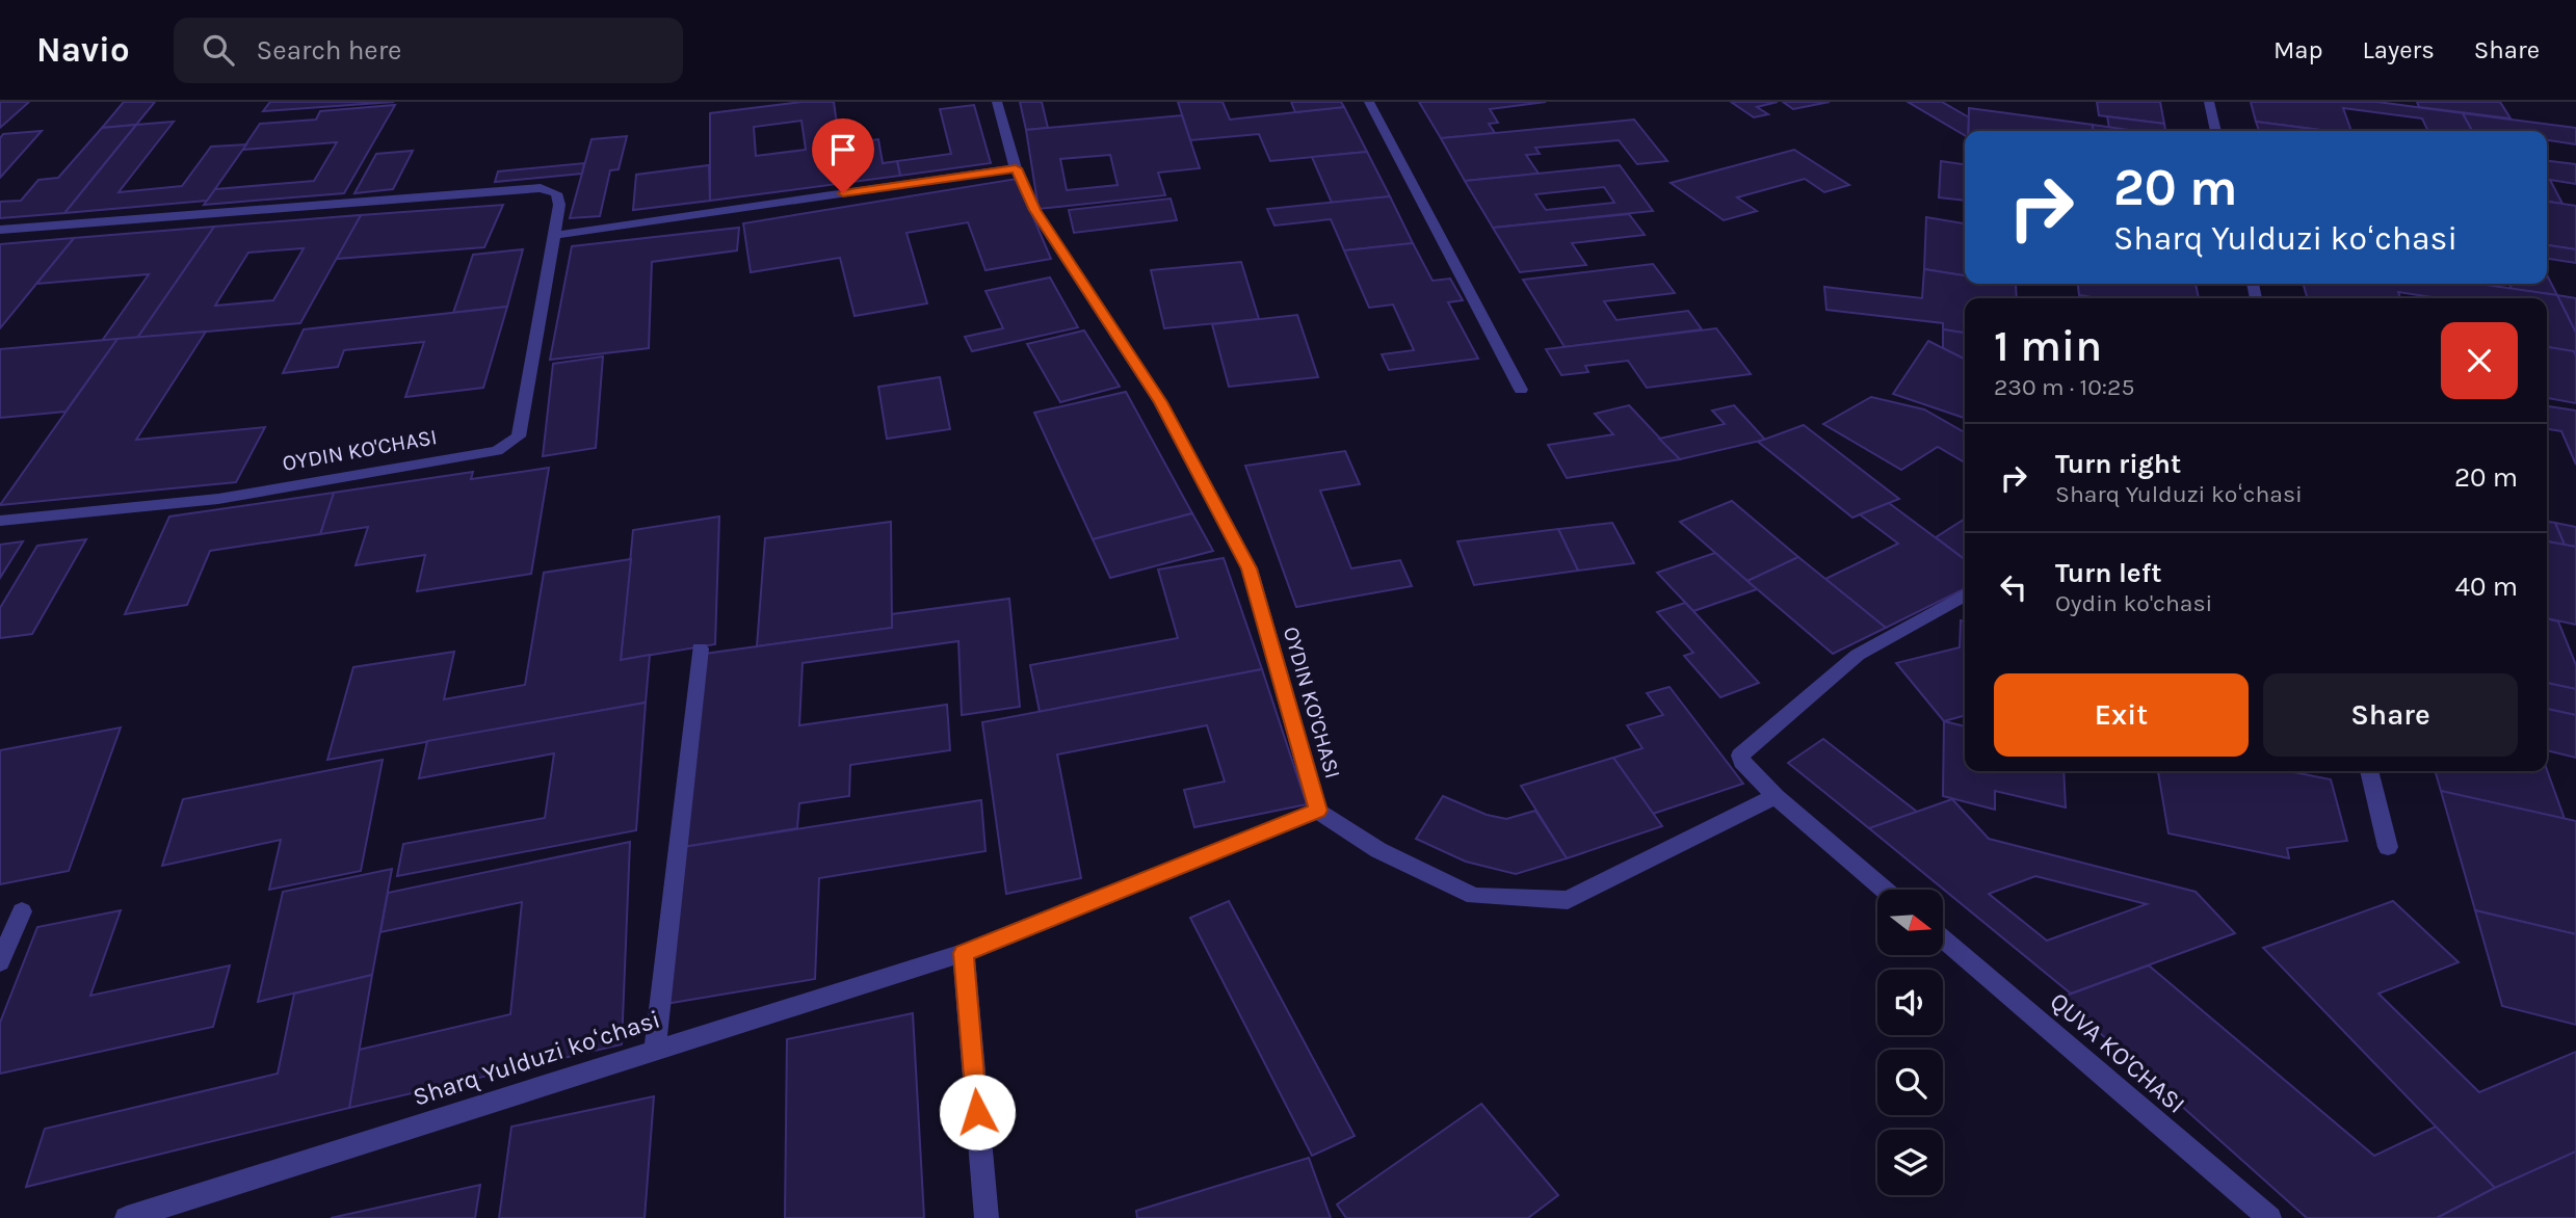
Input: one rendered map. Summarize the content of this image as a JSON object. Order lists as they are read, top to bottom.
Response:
{
  "streets": {
    "street": ["OYDIN KO'CHASI", "QUVA KO'CHASI", "Sharq Yulduzi koʻchasi"]
  },
  "crossings": [
    ["OYDIN KO'CHASI", "Sharq Yulduzi koʻchasi"]
  ],
  "north": "right",
  "page": {
    "header": "Navio",
    "search": "Search here",
    "nav": ["Map", "Layers", "Share"],
    "turn": ["20 m", "Sharq Yulduzi koʻchasi"],
    "heading": ["1 min", "230 m · 10:25"],
    "list": [
      {
        "name": "Turn right",
        "note": "Sharq Yulduzi koʻchasi",
        "value": "20 m"
      },
      {
        "name": "Turn left",
        "note": "Oydin ko'chasi",
        "value": "40 m"
      }
    ],
    "buttons": ["Exit", "Share"]
  }
}
